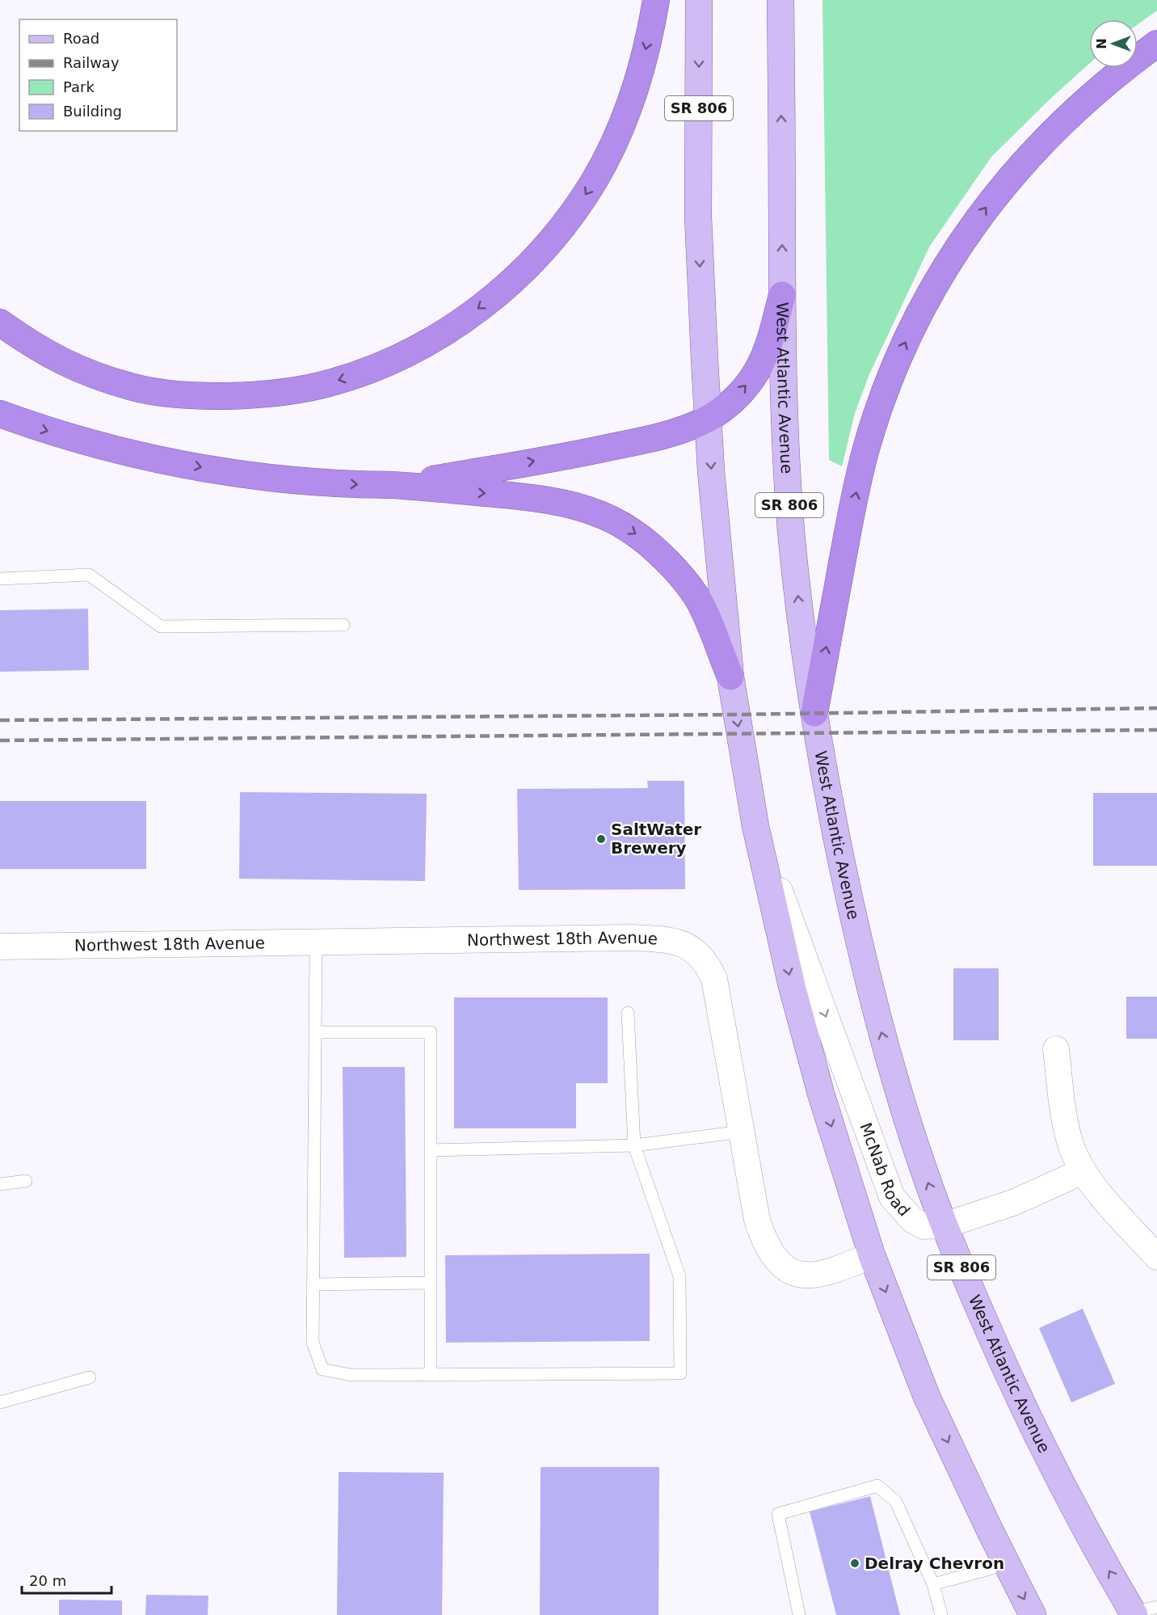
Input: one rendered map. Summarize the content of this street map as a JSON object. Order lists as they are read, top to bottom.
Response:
{
  "streets": {
    "main road": ["SR 806", "West Atlantic Avenue"],
    "street": ["Northwest 18th Avenue", "McNab Road"]
  },
  "crossings": [
    ["SR 806", "Northwest 18th Avenue"],
    ["SR 806", "McNab Road"],
    ["West Atlantic Avenue", "McNab Road"]
  ],
  "one_way": ["McNab Road"],
  "places": ["SaltWater Brewery", "Delray Chevron"],
  "legend": [
    "Road",
    "Railway",
    "Park",
    "Building"
  ],
  "scale_bar": "20 m",
  "north": "left"
}
